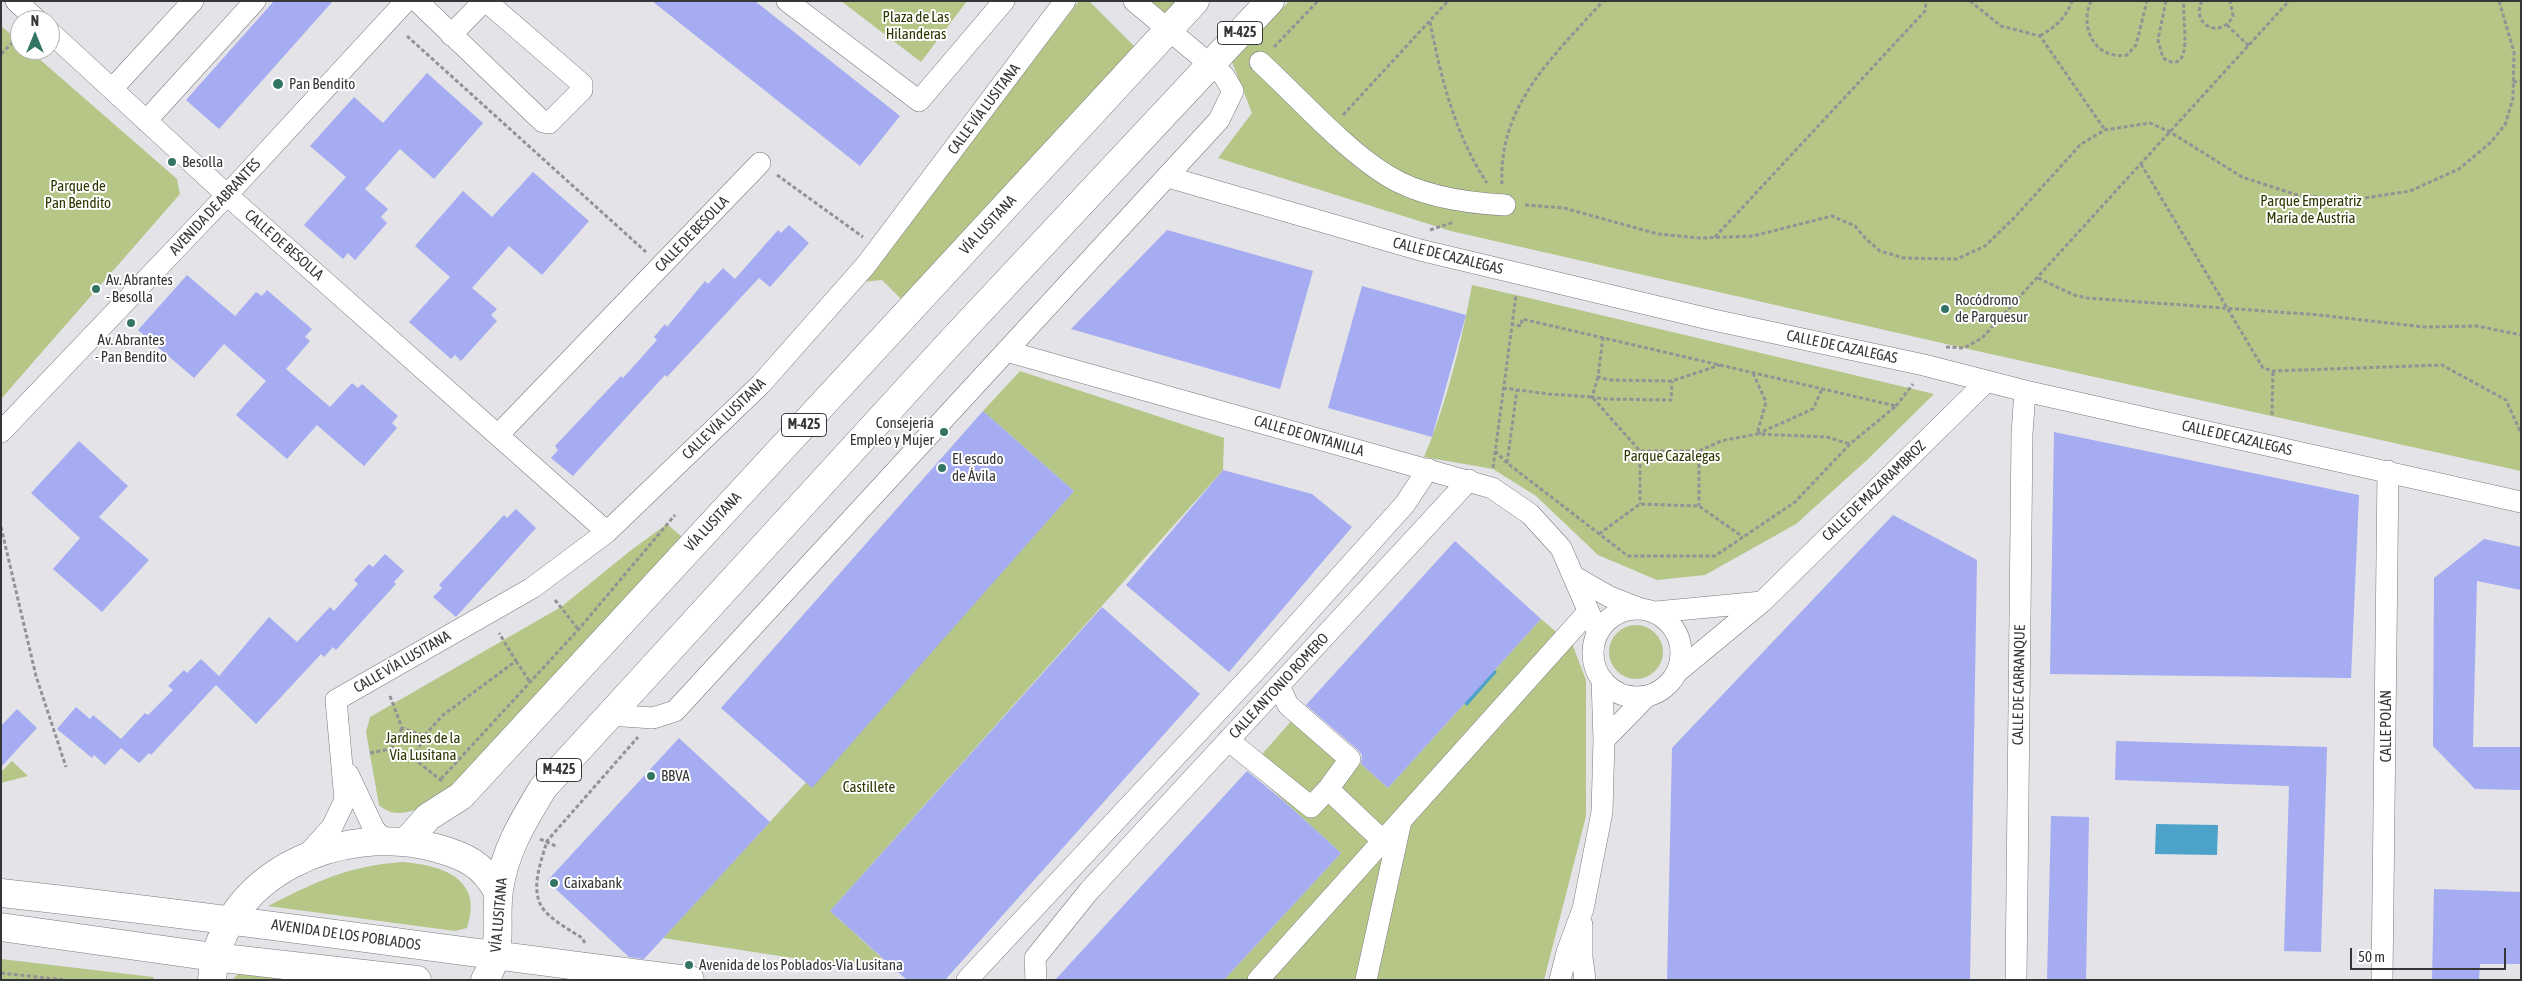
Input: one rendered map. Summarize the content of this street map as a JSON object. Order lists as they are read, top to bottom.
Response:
{
  "streets": {
    "main road": ["M-425", "VÍA LUSITANA", "AVENIDA DE LOS POBLADOS"],
    "street": [
      "CALLE VÍA LUSITANA",
      "AVENIDA DE ABRANTES",
      "CALLE DE BESOLLA",
      "CALLE DE CAZALEGAS",
      "CALLE DE ONTANILLA",
      "CALLE DE MAZARAMBROZ",
      "CALLE DE CARRANQUE",
      "CALLE ANTONIO ROMERO",
      "CALLE POLÁN"
    ]
  },
  "crossings": [
    ["CALLE VÍA LUSITANA", "VÍA LUSITANA"],
    ["CALLE VÍA LUSITANA", "CALLE DE BESOLLA"],
    ["AVENIDA DE ABRANTES", "CALLE DE BESOLLA"],
    ["VÍA LUSITANA", "AVENIDA DE LOS POBLADOS"],
    ["CALLE DE CAZALEGAS", "CALLE DE MAZARAMBROZ"],
    ["CALLE DE CAZALEGAS", "CALLE DE CARRANQUE"],
    ["CALLE DE CAZALEGAS", "CALLE POLÁN"],
    ["CALLE DE ONTANILLA", "CALLE DE MAZARAMBROZ"],
    ["CALLE DE ONTANILLA", "CALLE ANTONIO ROMERO"]
  ],
  "parks": [
    "Plaza de Las Hilanderas",
    "Parque de Pan Bendito",
    "Parque Emperatriz María de Austria",
    "Parque Cazalegas",
    "Jardines de la Vía Lusitana",
    "Castillete"
  ],
  "places": [
    "Pan Bendito",
    "Besolla",
    "Av. Abrantes - Besolla",
    "Rocódromo de Parquesur",
    "Av. Abrantes - Pan Bendito",
    "Consejería Empleo y Mujer",
    "El escudo de Ávila",
    "BBVA",
    "Caixabank",
    "Avenida de los Poblados-Vía Lusitana"
  ],
  "scale_bar": "50 m",
  "north": "top"
}
